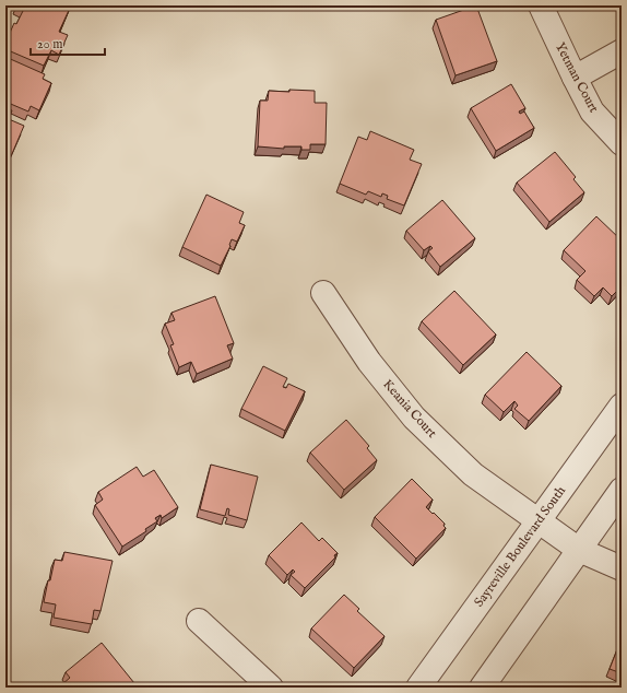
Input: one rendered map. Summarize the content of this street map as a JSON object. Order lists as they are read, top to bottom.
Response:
{
  "streets": {
    "street": ["Yetman Court", "Keania Court", "Sayreville Boulevard South"]
  },
  "crossings": [
    ["Keania Court", "Sayreville Boulevard South"]
  ],
  "scale_bar": "20 m"
}
